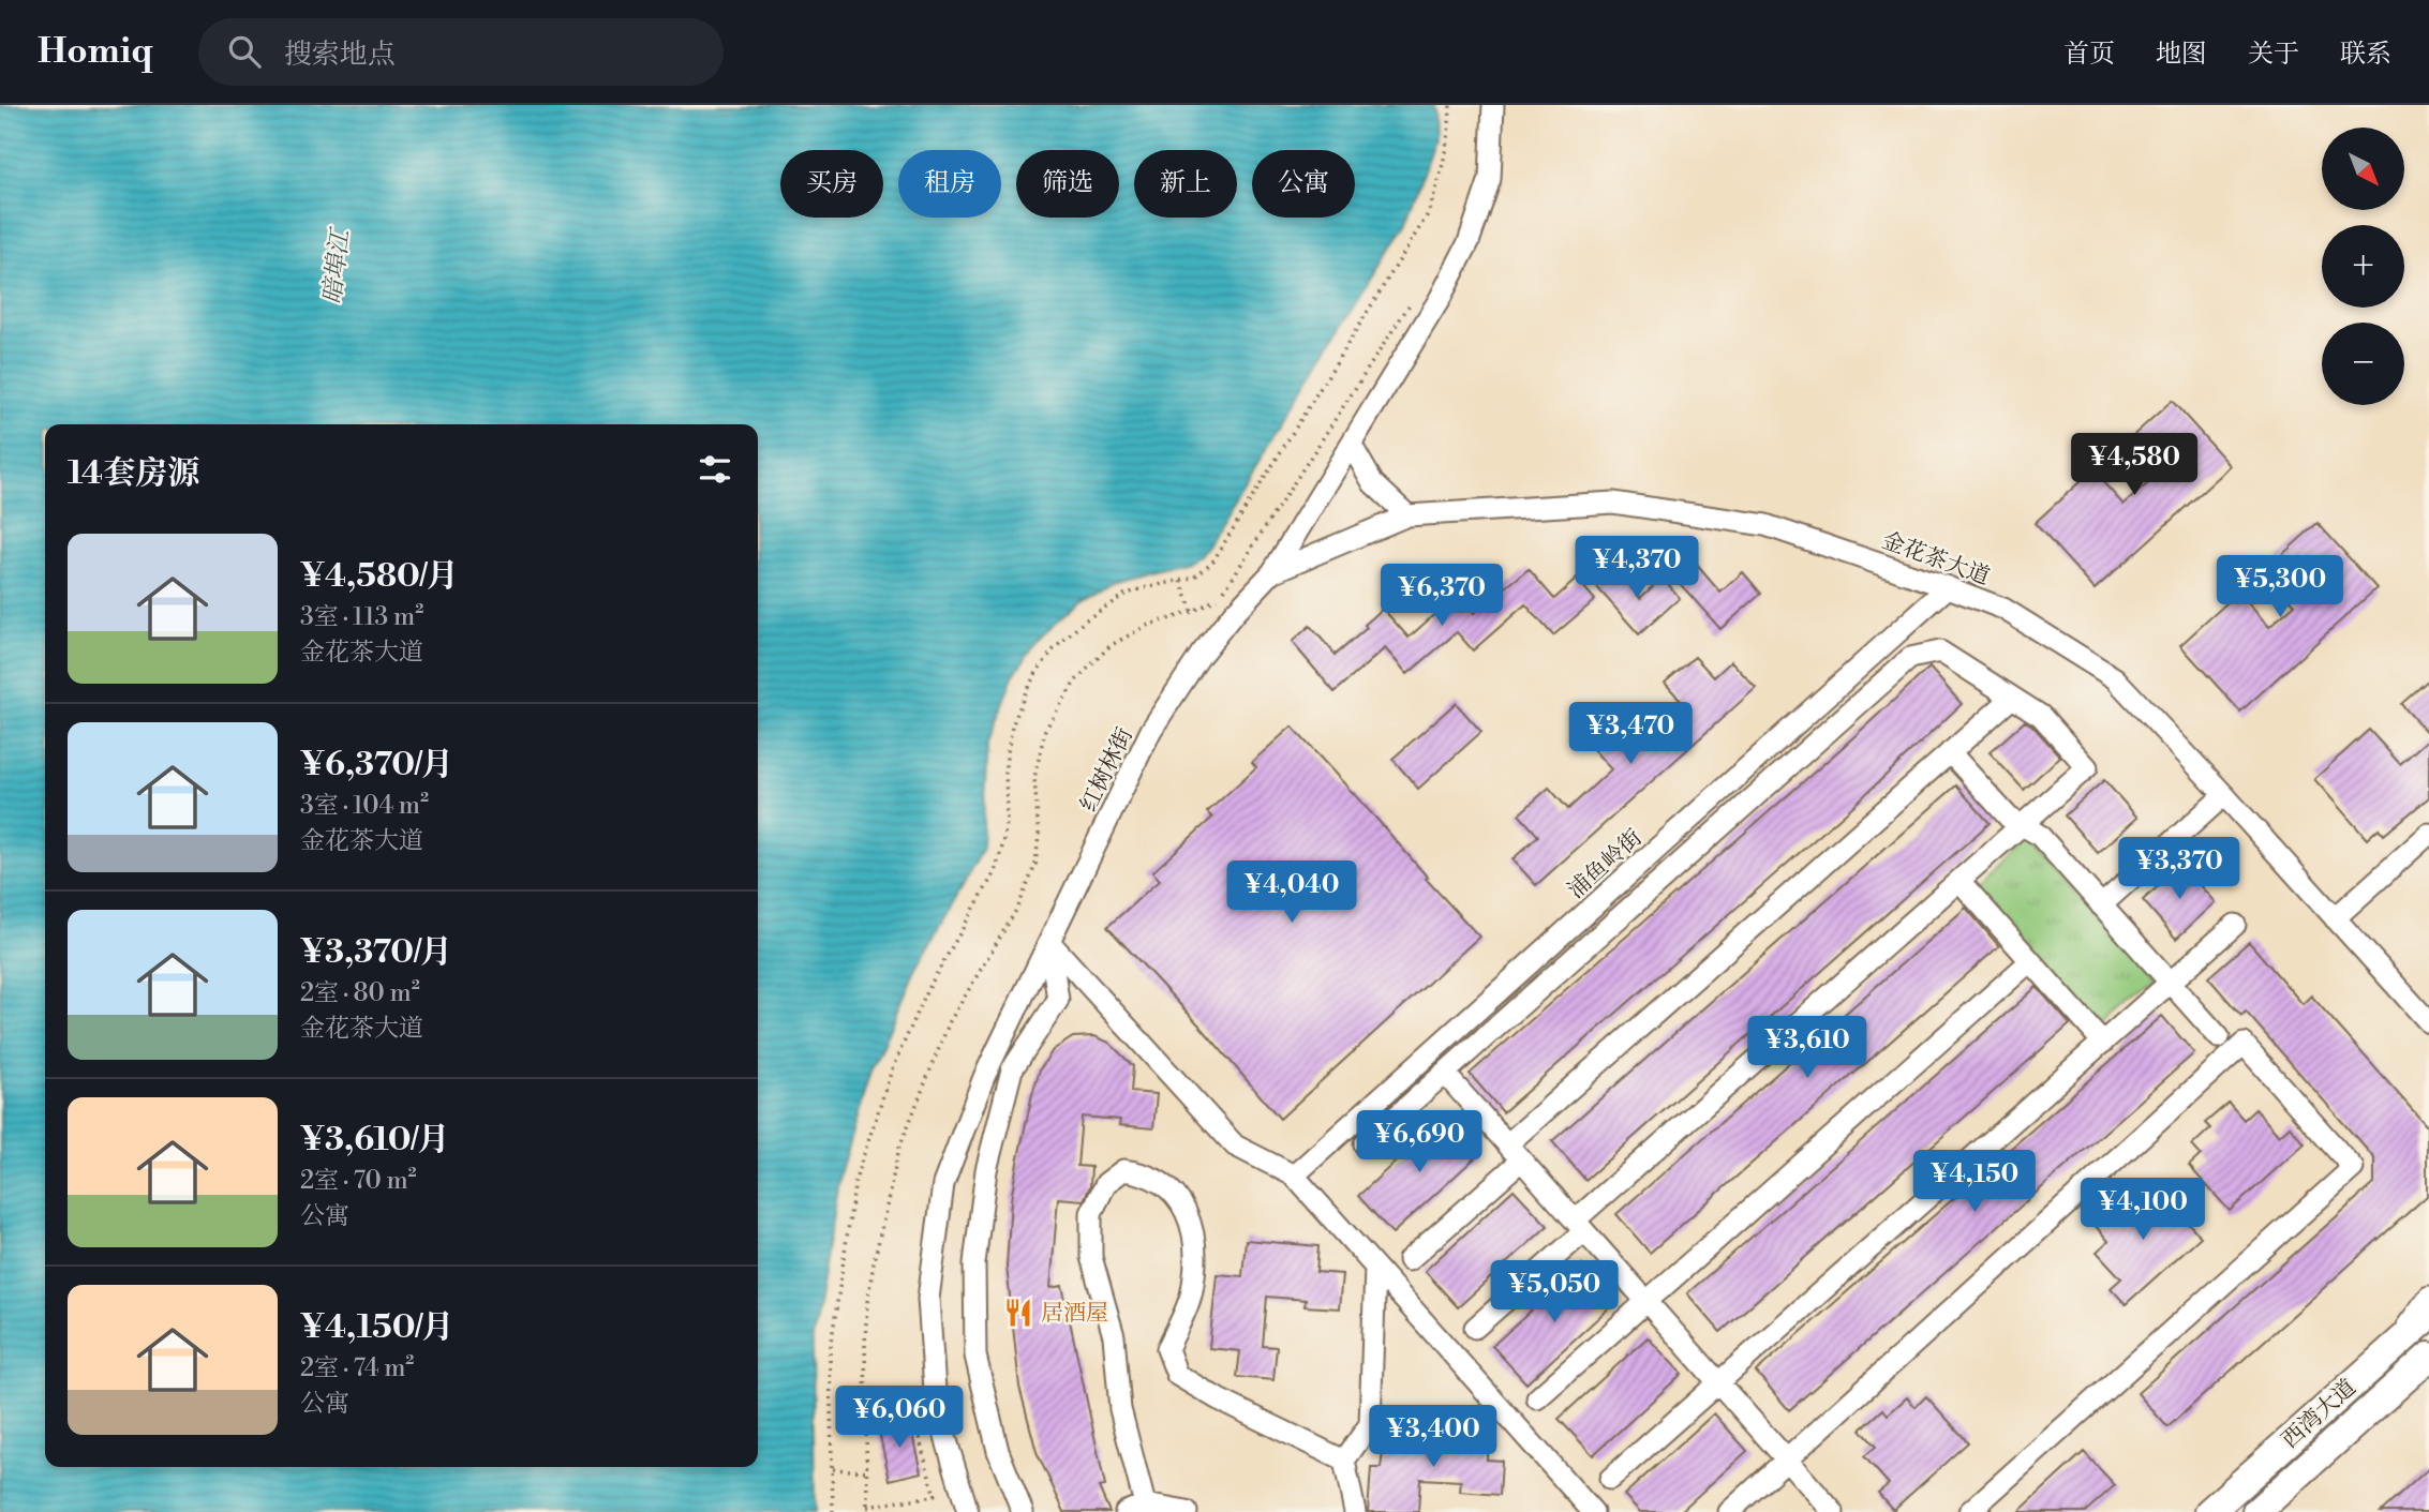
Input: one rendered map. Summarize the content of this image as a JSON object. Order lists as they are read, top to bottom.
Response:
{
  "streets": {
    "main road": ["西湾大道"],
    "street": ["金花茶大道", "红树林街", "浦鱼岭街"]
  },
  "crossings": [
    ["金花茶大道", "红树林街"],
    ["金花茶大道", "浦鱼岭街"]
  ],
  "water": ["暗埠江"],
  "places": {
    "restaurant": ["居酒屋"]
  },
  "north": "bottom right",
  "page": {
    "header": "Homiq",
    "search": "搜索地点",
    "nav": [
      "首页",
      "地图",
      "关于",
      "联系"
    ],
    "map_buttons": ["+", "−"],
    "chip": [
      "买房",
      "租房",
      "筛选",
      "新上",
      "公寓"
    ],
    "heading": "14套房源",
    "price": [
      "¥4,580",
      "¥4,370",
      "¥5,300",
      "¥6,370",
      "¥3,470",
      "¥3,370",
      "¥4,040",
      "¥3,610",
      "¥6,690",
      "¥4,150",
      "¥4,100",
      "¥5,050",
      "¥6,060",
      "¥3,400"
    ],
    "list": [
      {
        "name": "¥4,580/月",
        "note": "3室 · 113 m² · 金花茶大道"
      },
      {
        "name": "¥6,370/月",
        "note": "3室 · 104 m² · 金花茶大道"
      },
      {
        "name": "¥3,370/月",
        "note": "2室 · 80 m² · 金花茶大道"
      },
      {
        "name": "¥3,610/月",
        "note": "2室 · 70 m² · 公寓"
      },
      {
        "name": "¥4,150/月",
        "note": "2室 · 74 m² · 公寓"
      }
    ]
  }
}
